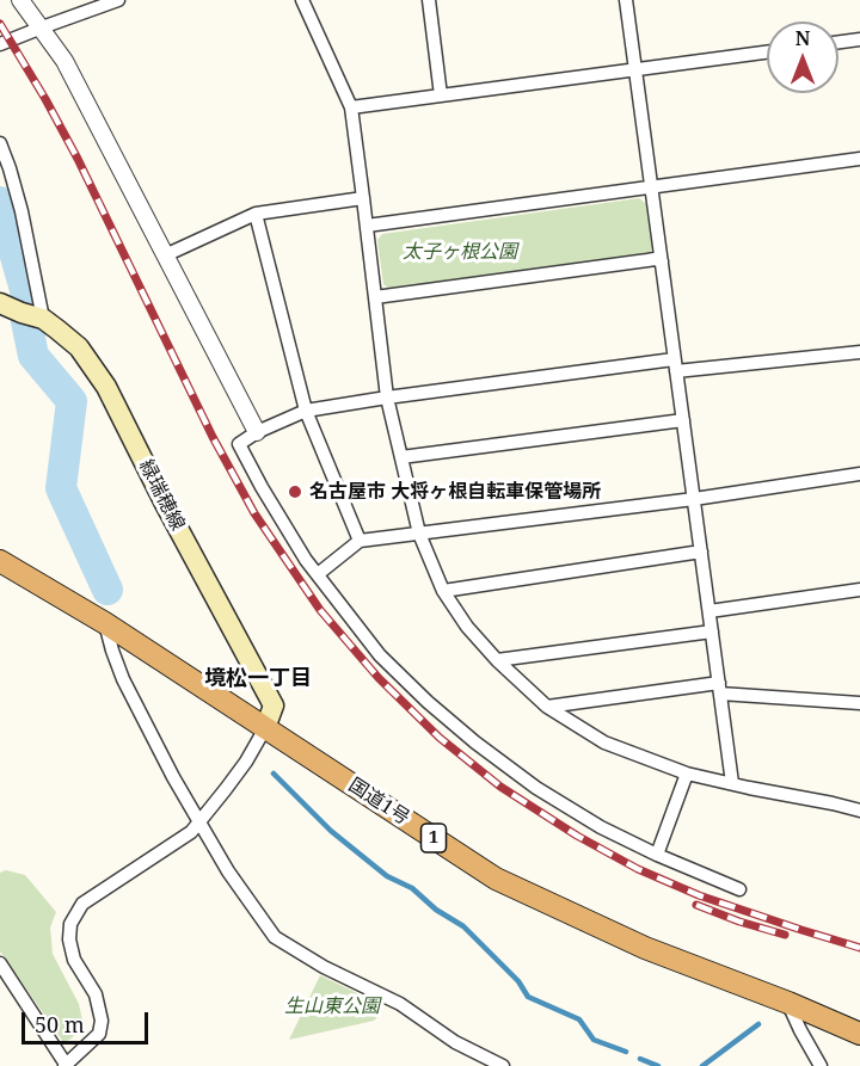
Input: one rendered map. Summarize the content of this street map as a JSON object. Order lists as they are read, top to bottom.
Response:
{
  "streets": {
    "highway": ["国道1号", "1"],
    "main road": ["緑瑞穂線"]
  },
  "crossings": [
    ["緑瑞穂線", "国道1号"]
  ],
  "districts": ["境松一丁目"],
  "parks": ["太子ヶ根公園", "生山東公園"],
  "places": ["名古屋市 大将ヶ根自転車保管場所"],
  "scale_bar": "50 m",
  "north": "top"
}
